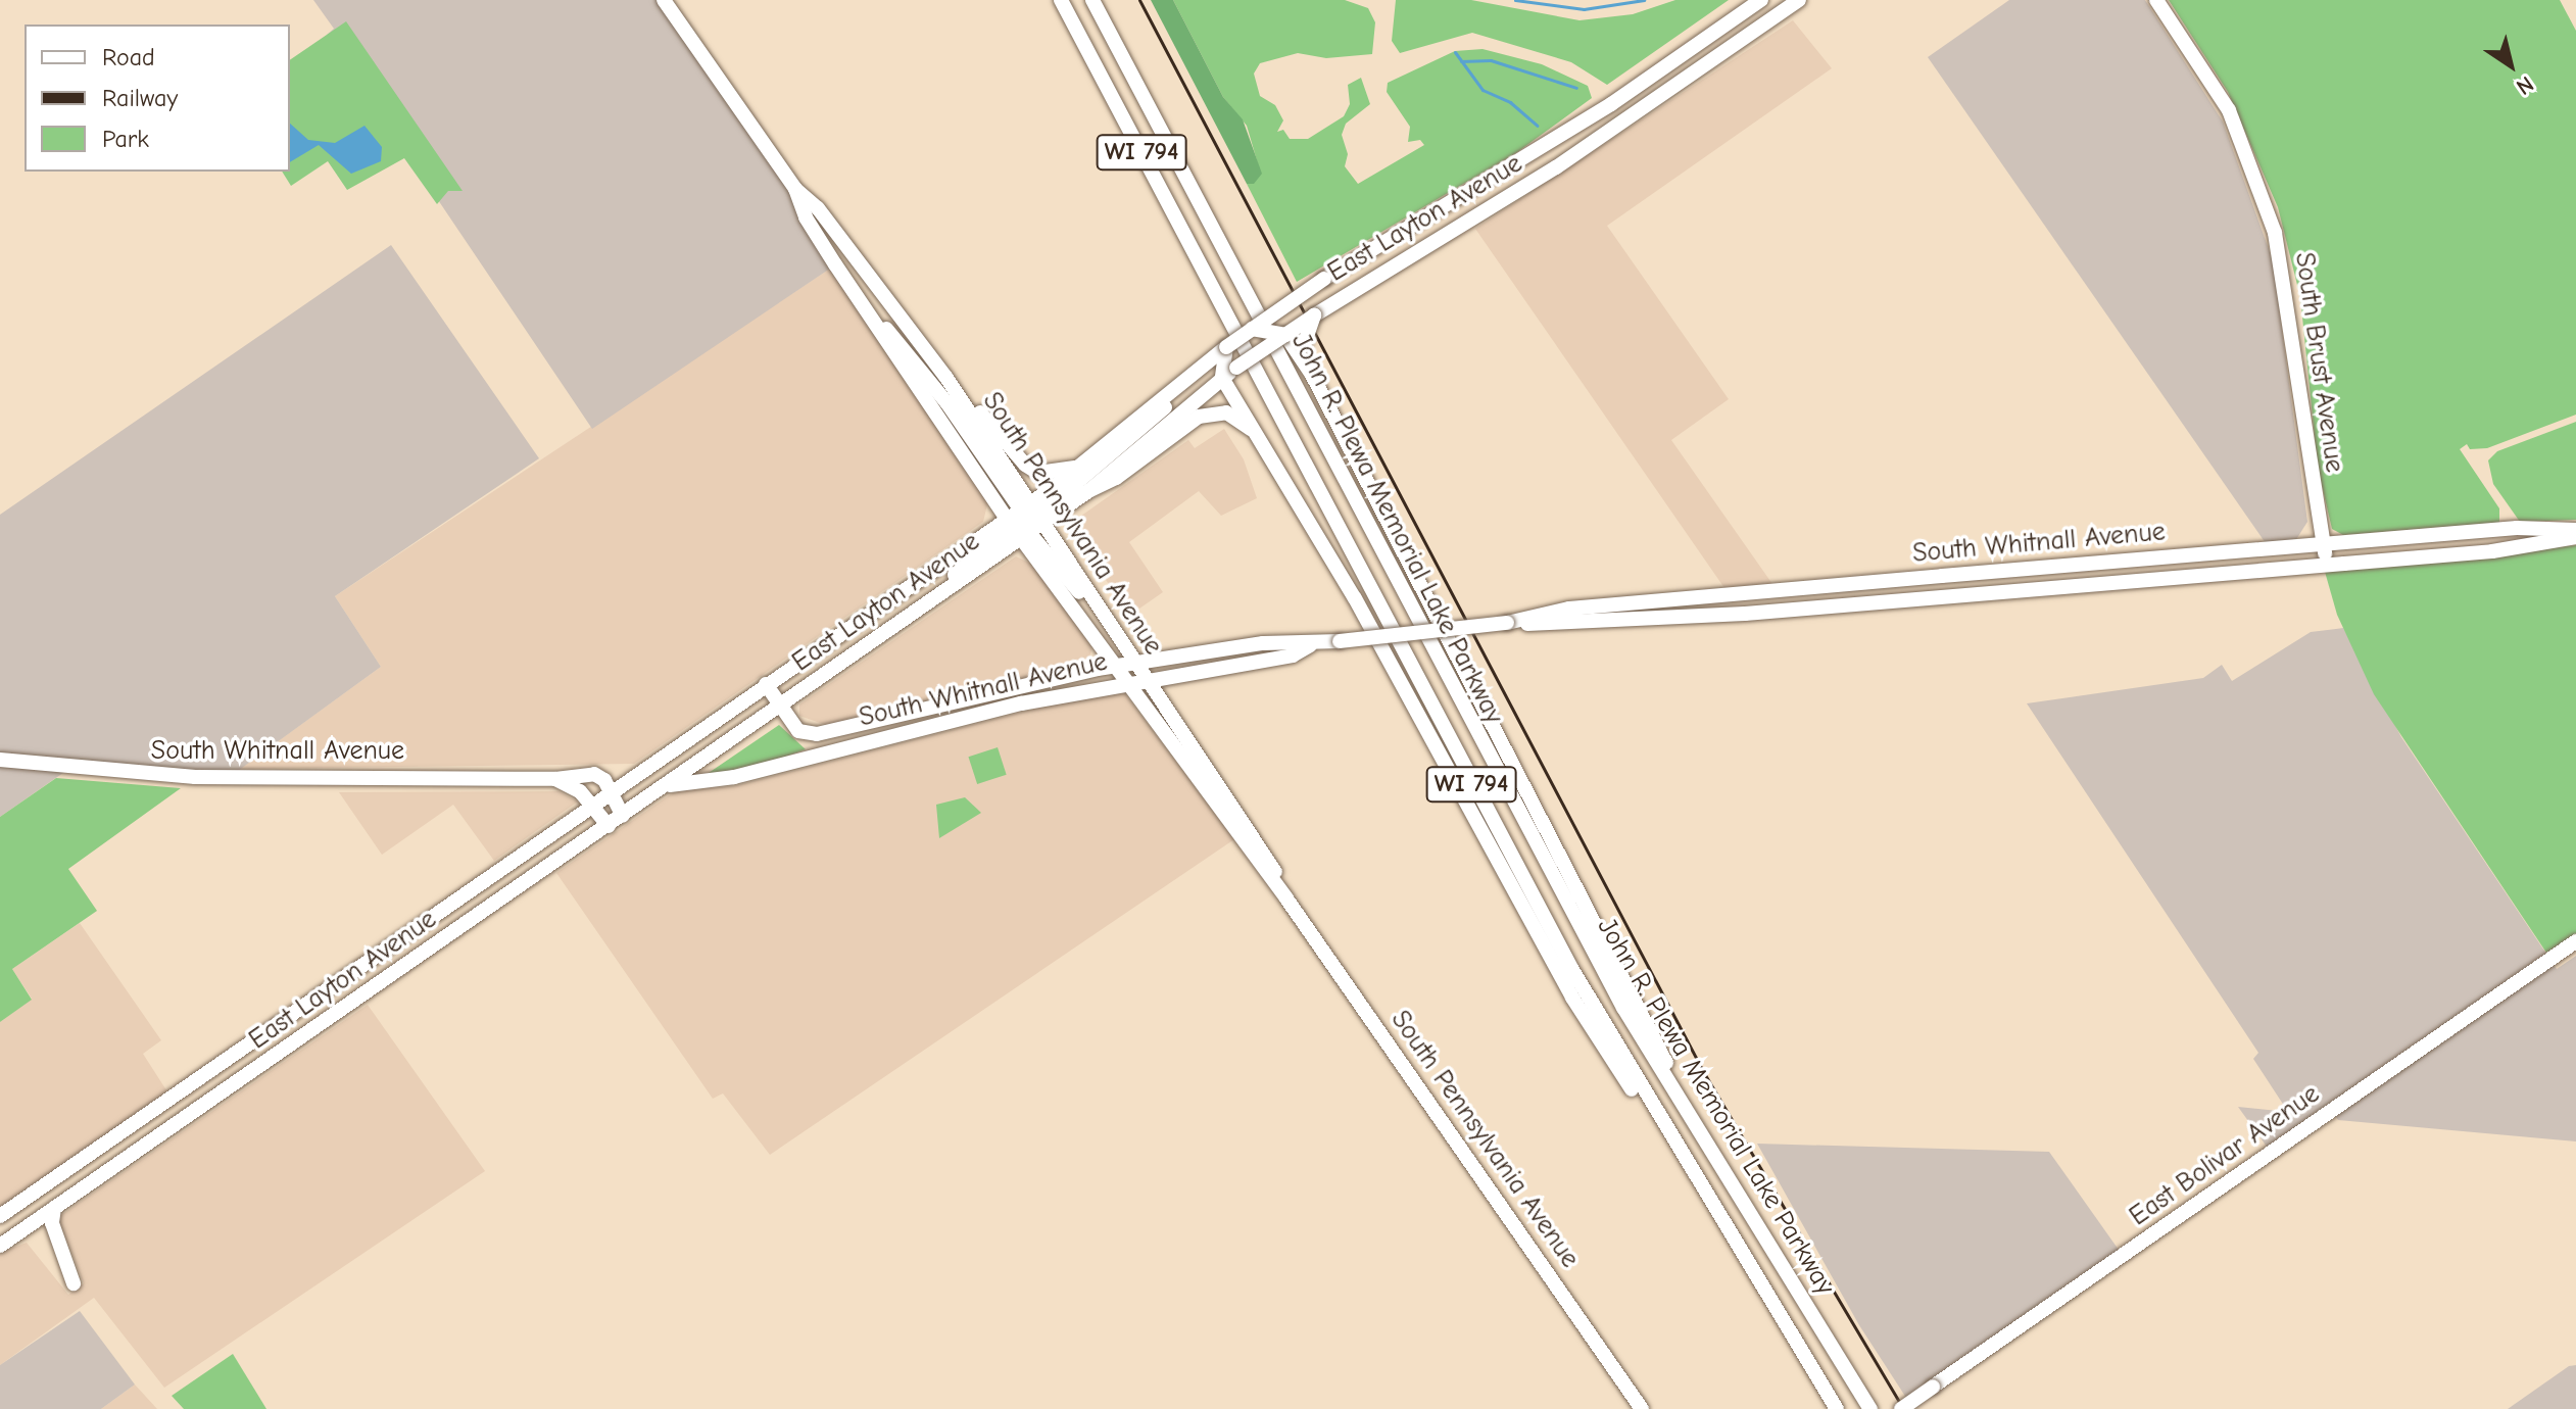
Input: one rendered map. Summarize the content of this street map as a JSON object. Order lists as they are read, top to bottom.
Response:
{
  "streets": {
    "main road": [
      "WI 794",
      "East Layton Avenue",
      "South Brust Avenue",
      "South Pennsylvania Avenue",
      "John R. Plewa Memorial Lake Parkway",
      "South Whitnall Avenue",
      "East Bolivar Avenue"
    ]
  },
  "crossings": [
    ["East Layton Avenue", "South Pennsylvania Avenue"],
    ["East Layton Avenue", "South Whitnall Avenue"],
    ["South Brust Avenue", "South Whitnall Avenue"],
    ["South Pennsylvania Avenue", "South Whitnall Avenue"]
  ],
  "legend": ["Road", "Railway", "Park"],
  "north": "bottom right"
}
